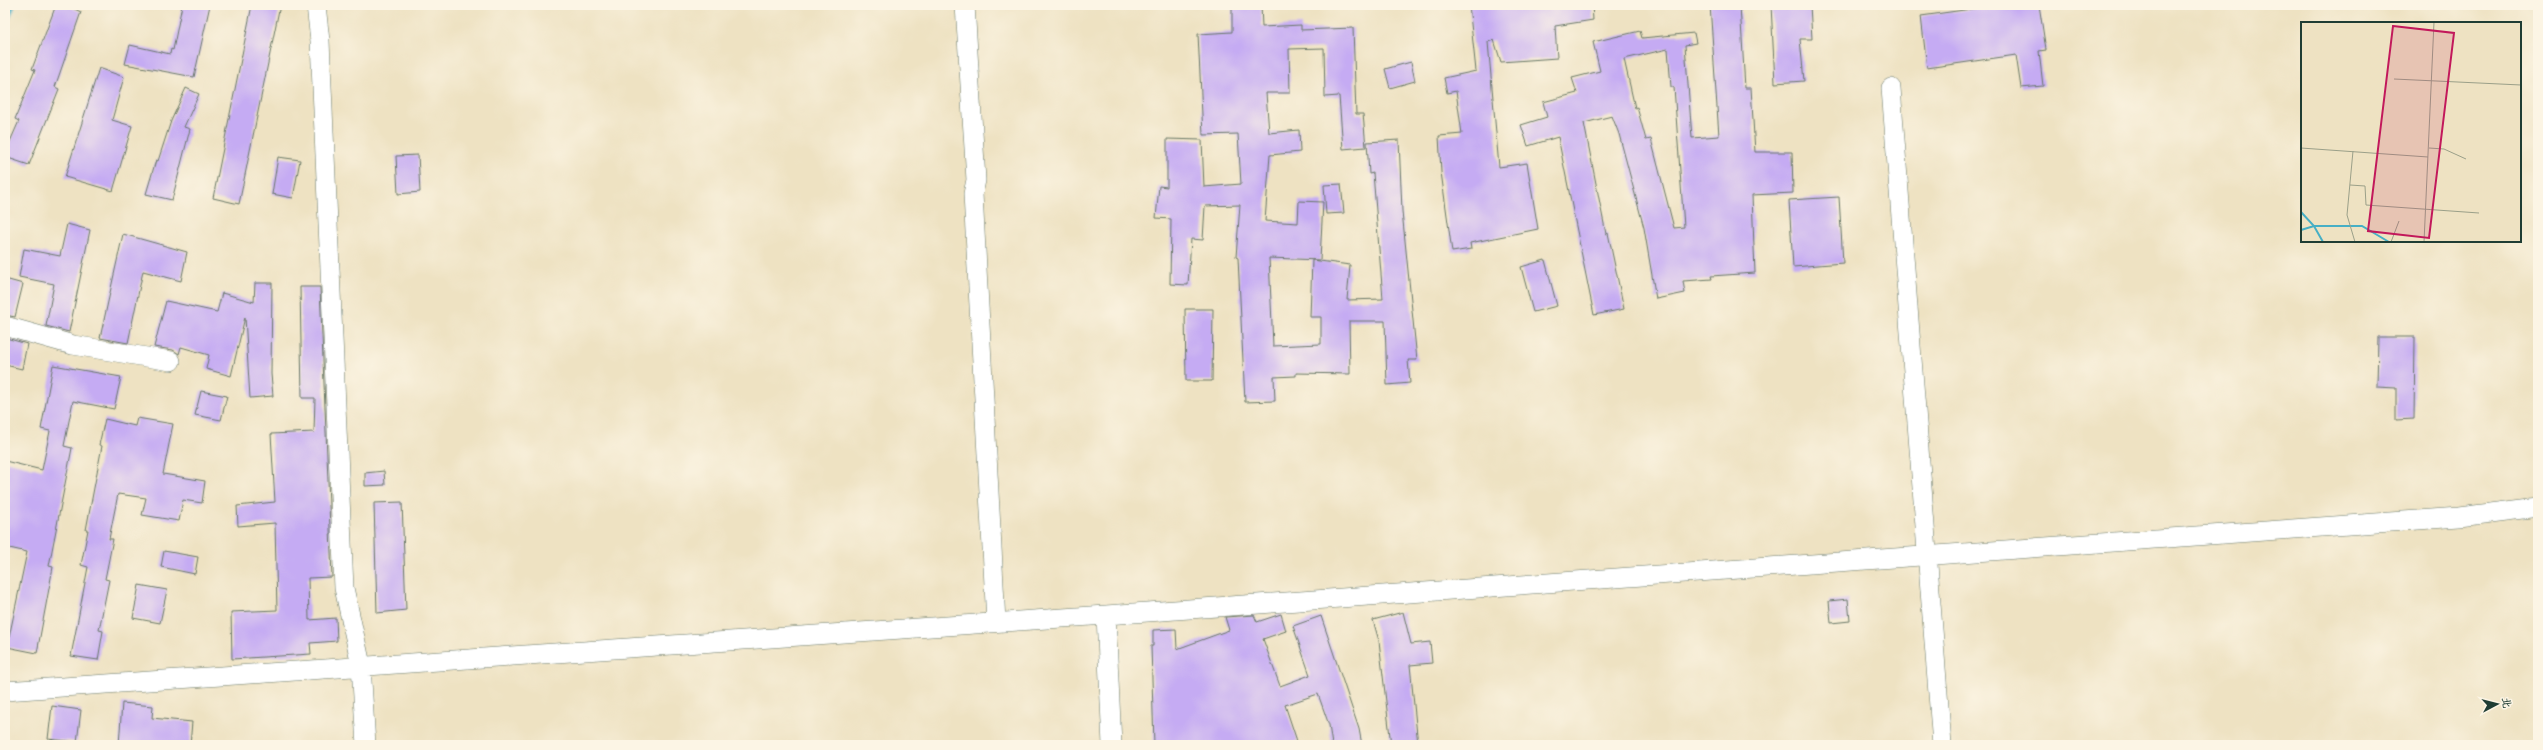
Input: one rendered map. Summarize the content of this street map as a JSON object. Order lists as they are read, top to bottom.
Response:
{
  "north": "right"
}
